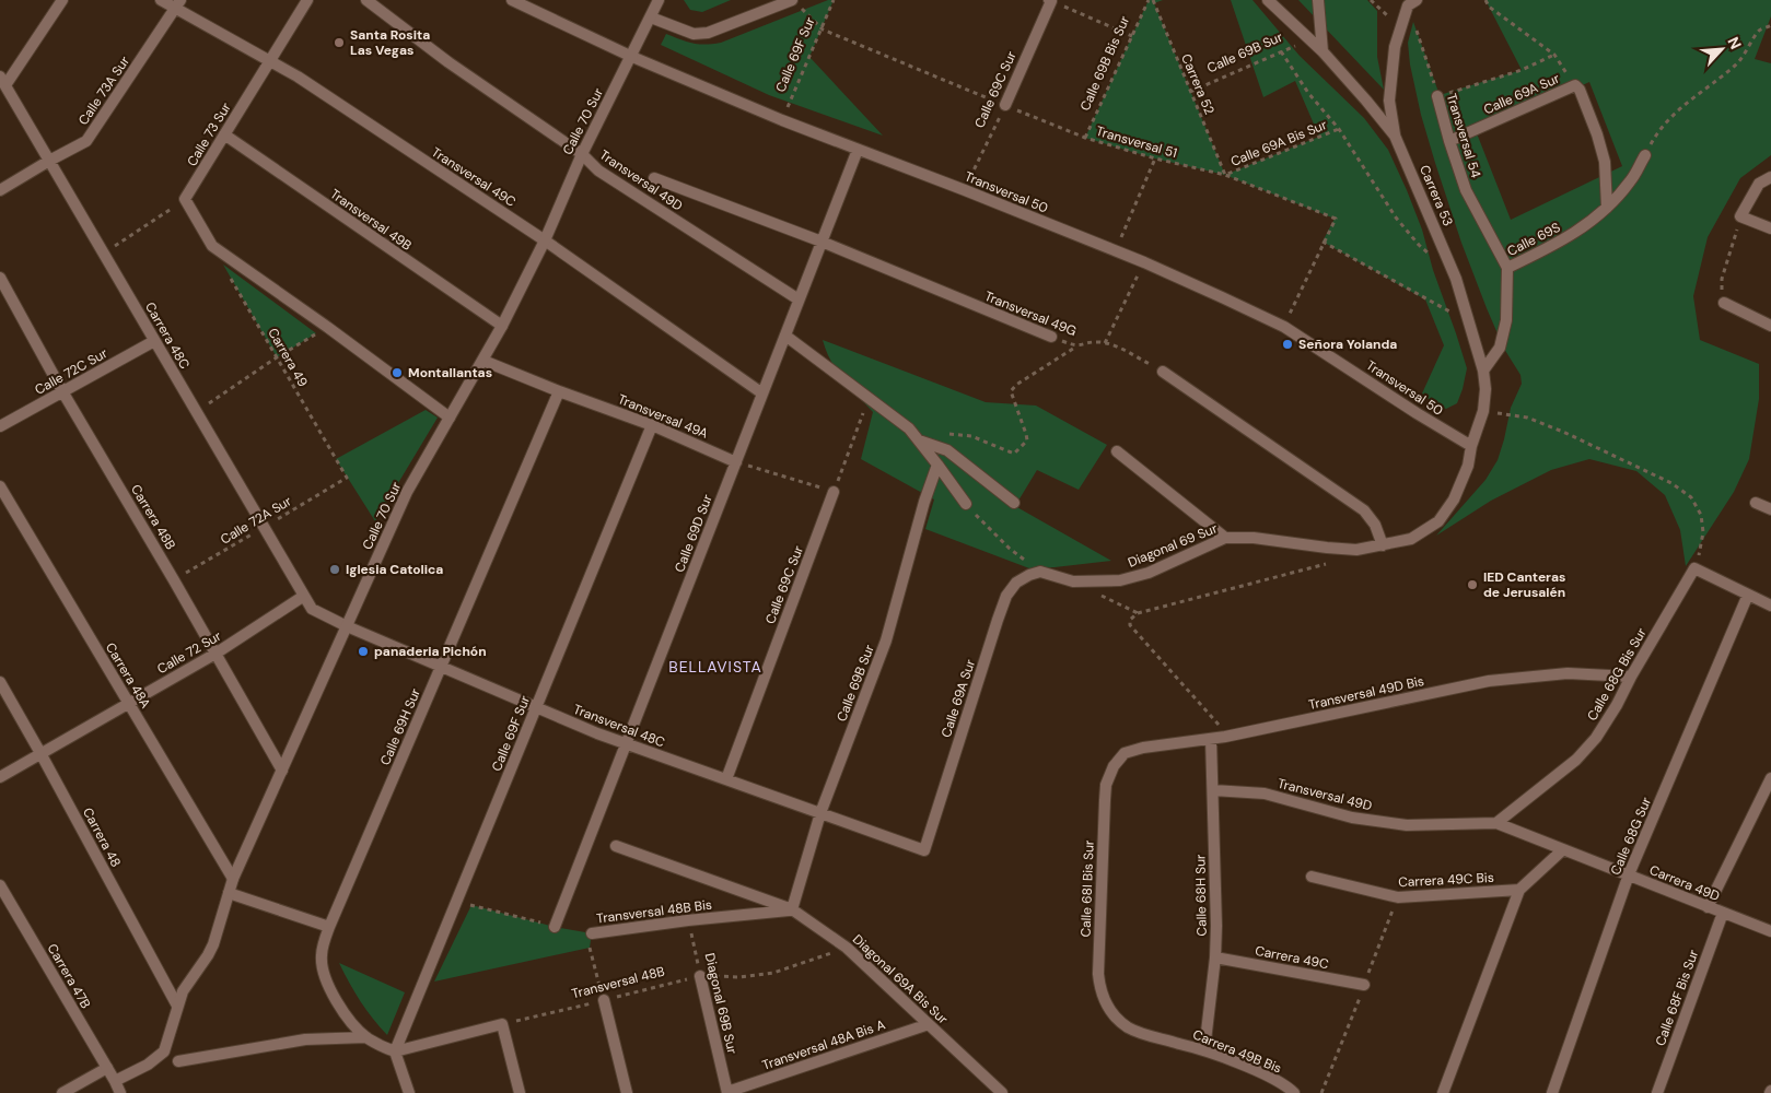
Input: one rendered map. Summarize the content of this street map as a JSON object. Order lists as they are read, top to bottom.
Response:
{
  "streets": {
    "street": [
      "Calle 69B Sur",
      "Calle 69F Sur",
      "Calle 69C Sur",
      "Calle 73A Sur",
      "Calle 69A Sur",
      "Calle 70 Sur",
      "Calle 73 Sur",
      "Transversal 54",
      "Transversal 49C",
      "Transversal 49D",
      "Transversal 50",
      "Carrera 53",
      "Transversal 49B",
      "Calle 69S",
      "Transversal 49G",
      "Carrera 48C",
      "Calle 72C Sur",
      "Transversal 49A",
      "Carrera 48B",
      "Calle 69D Sur",
      "Diagonal 69 Sur",
      "Calle 72 Sur",
      "Calle 68G Bis Sur",
      "Carrera 48A",
      "Transversal 49D Bis",
      "Transversal 48C",
      "Calle 69H Sur",
      "Calle 68G Sur",
      "Carrera 48",
      "Carrera 49C Bis",
      "Carrera 49D",
      "Calle 68I Bis Sur",
      "Calle 68H Sur",
      "Transversal 48B Bis",
      "Carrera 49C",
      "Carrera 47B",
      "Diagonal 69A Bis Sur",
      "Calle 68F Bis Sur",
      "Diagonal 69B Sur",
      "Transversal 48A Bis A",
      "Carrera 49B Bis"
    ],
    "path": [
      "Calle 69B Bis Sur",
      "Carrera 52",
      "Transversal 51",
      "Calle 69A Bis Sur",
      "Carrera 49",
      "Calle 72A Sur",
      "Transversal 48B"
    ]
  },
  "crossings": [
    ["Calle 69B Sur", "Carrera 52"],
    ["Calle 69B Sur", "Carrera 53"],
    ["Calle 69B Sur", "Transversal 48C"],
    ["Calle 69B Sur", "Transversal 48B Bis"],
    ["Calle 69B Sur", "Diagonal 69A Bis Sur"],
    ["Calle 69F Sur", "Transversal 51"],
    ["Calle 69F Sur", "Transversal 50"],
    ["Calle 69F Sur", "Transversal 49A"],
    ["Calle 69F Sur", "Transversal 48C"],
    ["Calle 69F Sur", "Calle 69H Sur"],
    ["Calle 69B Bis Sur", "Transversal 51"],
    ["Carrera 52", "Transversal 51"],
    ["Carrera 52", "Calle 69A Bis Sur"],
    ["Calle 69C Sur", "Transversal 51"],
    ["Calle 69C Sur", "Transversal 50"],
    ["Calle 69C Sur", "Transversal 48C"],
    ["Calle 73A Sur", "Transversal 49C"],
    ["Calle 73A Sur", "Carrera 48C"],
    ["Calle 69A Sur", "Transversal 54"],
    ["Calle 69A Sur", "Diagonal 69 Sur"],
    ["Calle 69A Sur", "Transversal 48C"],
    ["Calle 70 Sur", "Transversal 49C"],
    ["Calle 70 Sur", "Transversal 49D"],
    ["Calle 70 Sur", "Transversal 50"],
    ["Calle 70 Sur", "Transversal 49B"],
    ["Calle 70 Sur", "Transversal 49A"],
    ["Calle 70 Sur", "Carrera 48B"],
    ["Calle 70 Sur", "Carrera 48A"],
    ["Calle 70 Sur", "Transversal 48C"],
    ["Calle 70 Sur", "Carrera 48"],
    ["Calle 70 Sur", "Carrera 47B"],
    ["Calle 73 Sur", "Transversal 49C"],
    ["Calle 73 Sur", "Transversal 49B"],
    ["Transversal 54", "Calle 69S"],
    ["Transversal 51", "Calle 69A Bis Sur"],
    ["Transversal 49C", "Calle 69D Sur"],
    ["Transversal 49D", "Calle 69D Sur"],
    ["Transversal 49D", "Calle 68G Bis Sur"],
    ["Transversal 49D", "Carrera 49D"],
    ["Transversal 49D", "Calle 68H Sur"],
    ["Transversal 50", "Carrera 53"],
    ["Transversal 50", "Calle 69D Sur"],
    ["Carrera 53", "Calle 69S"],
    ["Transversal 49G", "Calle 69D Sur"],
    ["Carrera 48C", "Calle 72C Sur"],
    ["Carrera 48C", "Calle 72A Sur"],
    ["Carrera 48C", "Calle 72 Sur"],
    ["Carrera 48C", "Transversal 48C"],
    ["Carrera 49", "Calle 72A Sur"],
    ["Calle 72C Sur", "Carrera 48B"],
    ["Transversal 49A", "Calle 69D Sur"],
    ["Transversal 49A", "Calle 69H Sur"],
    ["Carrera 48B", "Calle 72A Sur"],
    ["Carrera 48B", "Calle 72 Sur"],
    ["Calle 69D Sur", "Transversal 48C"],
    ["Calle 72 Sur", "Carrera 48A"],
    ["Calle 72 Sur", "Carrera 48"],
    ["Calle 68G Bis Sur", "Transversal 49D Bis"],
    ["Calle 68G Bis Sur", "Carrera 49D"],
    ["Transversal 49D Bis", "Calle 68I Bis Sur"],
    ["Transversal 49D Bis", "Calle 68H Sur"],
    ["Transversal 48C", "Calle 69H Sur"],
    ["Calle 68G Sur", "Carrera 49D"],
    ["Carrera 49D", "Calle 68F Bis Sur"],
    ["Calle 68I Bis Sur", "Carrera 49B Bis"],
    ["Calle 68H Sur", "Carrera 49C"],
    ["Calle 68H Sur", "Carrera 49B Bis"],
    ["Transversal 48B Bis", "Diagonal 69A Bis Sur"],
    ["Transversal 48B Bis", "Diagonal 69B Sur"],
    ["Diagonal 69A Bis Sur", "Transversal 48B"],
    ["Diagonal 69A Bis Sur", "Transversal 48A Bis A"],
    ["Transversal 48B", "Diagonal 69B Sur"],
    ["Diagonal 69B Sur", "Transversal 48A Bis A"]
  ],
  "districts": ["BELLAVISTA"],
  "places": [
    "Santa Rosita Las Vegas",
    "Señora Yolanda",
    "Montallantas",
    "Iglesia Catolica",
    "IED Canteras de Jerusalén",
    "panaderia Pichón"
  ],
  "north": "top right"
}
